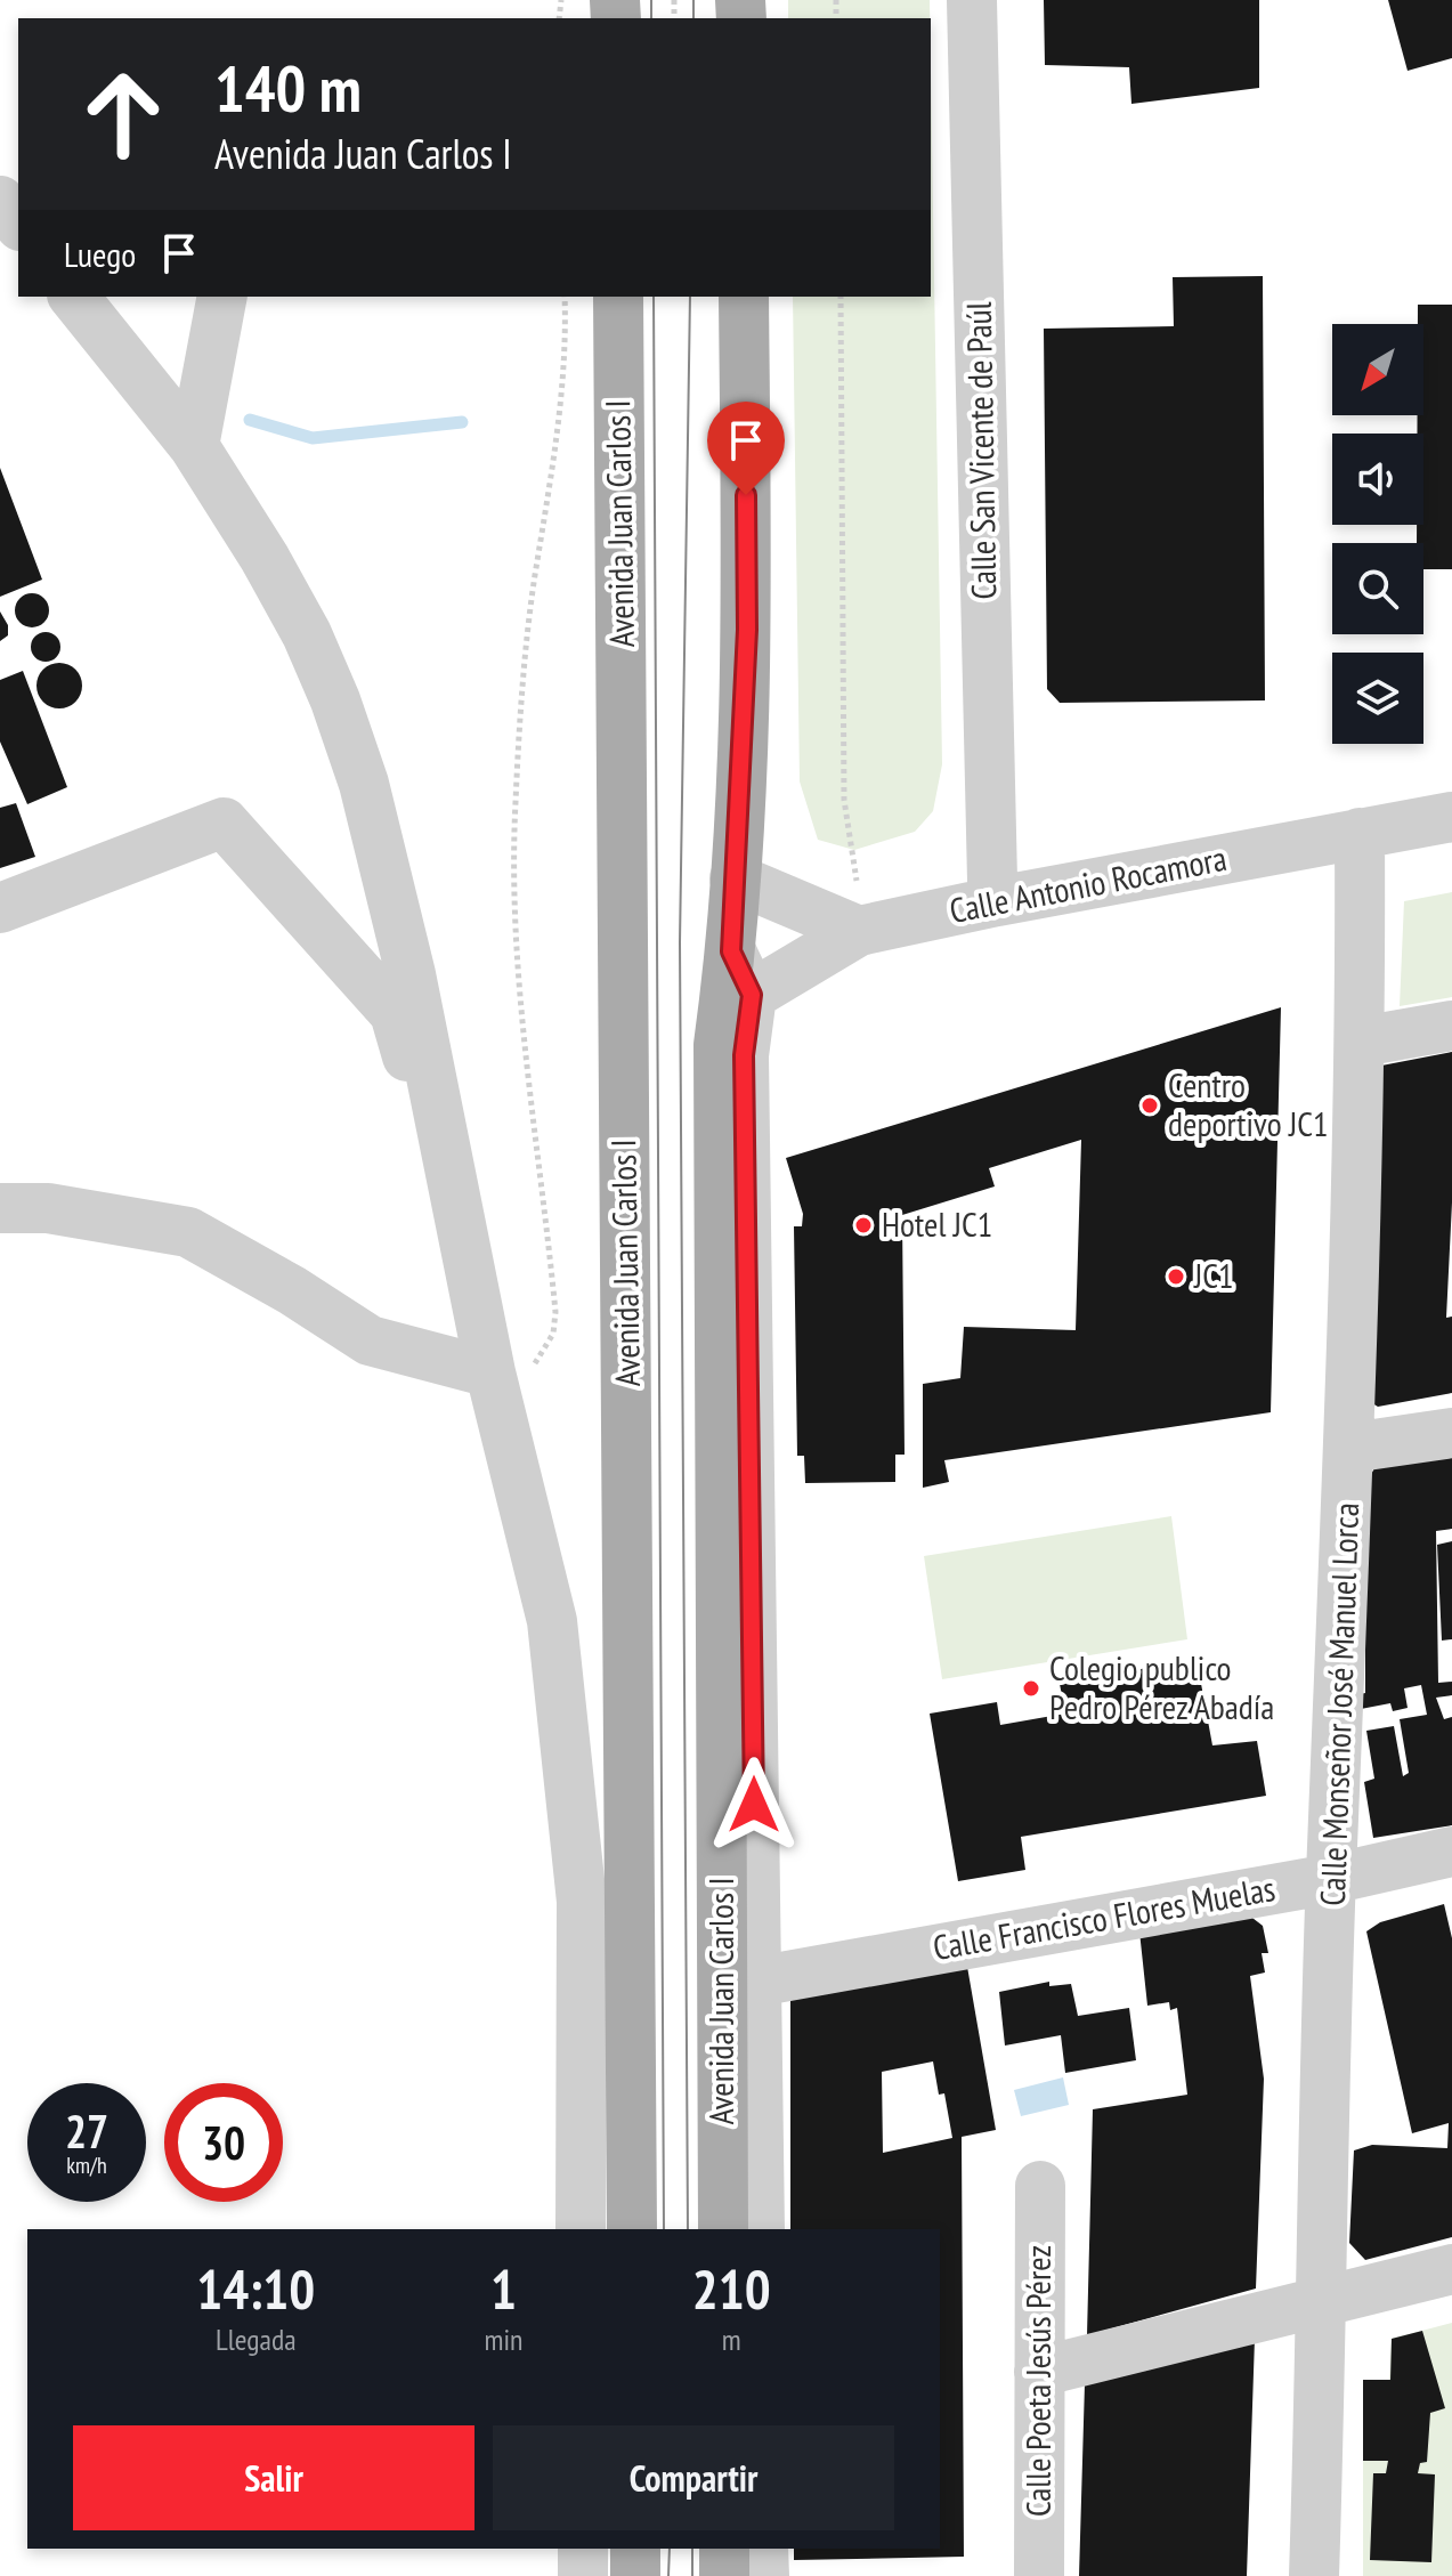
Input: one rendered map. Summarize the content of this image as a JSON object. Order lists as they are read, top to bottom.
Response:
{
  "streets": {
    "main road": ["Avenida Juan Carlos I"],
    "street": [
      "Calle San Vicente de Paúl",
      "Calle Antonio Rocamora",
      "Calle Monseñor José Manuel Lorca",
      "Calle Francisco Flores Muelas",
      "Calle Poeta Jesús Pérez"
    ]
  },
  "crossings": [
    ["Calle San Vicente de Paúl", "Calle Antonio Rocamora"],
    ["Calle Antonio Rocamora", "Calle Monseñor José Manuel Lorca"],
    ["Calle Monseñor José Manuel Lorca", "Calle Francisco Flores Muelas"]
  ],
  "places": [
    "Centro deportivo JC1",
    "Hotel JC1",
    "JC1",
    "Colegio publico Pedro Pérez Abadía"
  ],
  "north": "bottom left",
  "page": {
    "turn": ["140 m", "Avenida Juan Carlos I"],
    "then": "Luego",
    "speed": "27 km/h",
    "limit": "30",
    "eta": [
      "14:10",
      "Llegada",
      "1",
      "min",
      "210",
      "m"
    ],
    "buttons": ["Salir", "Compartir"]
  }
}
